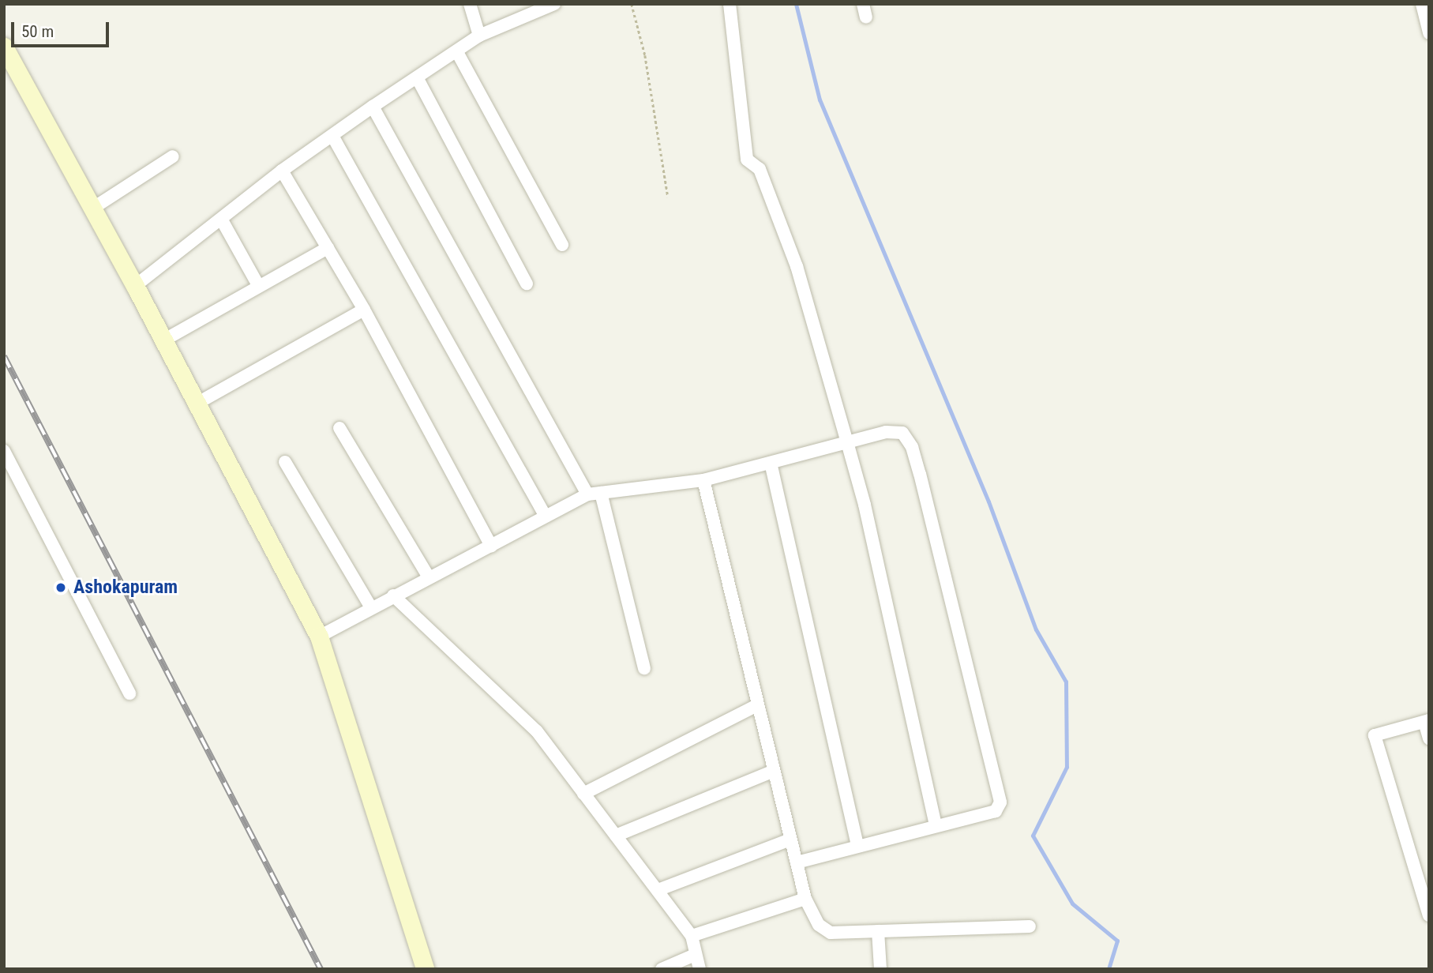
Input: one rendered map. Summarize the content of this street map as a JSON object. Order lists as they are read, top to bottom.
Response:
{
  "places": ["Ashokapuram"],
  "scale_bar": "50 m"
}
